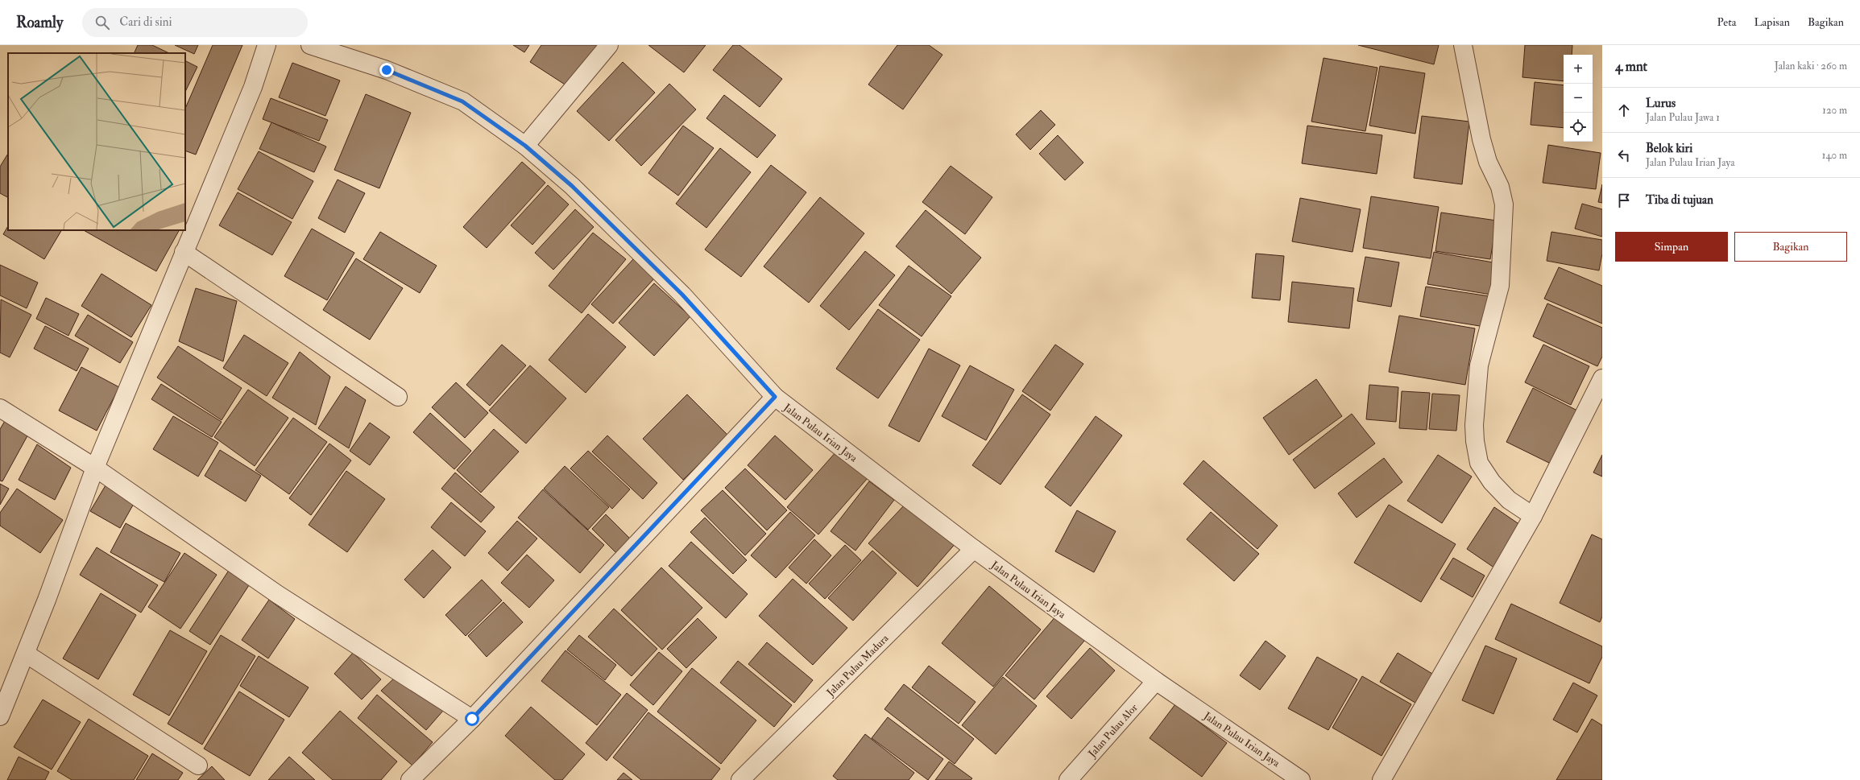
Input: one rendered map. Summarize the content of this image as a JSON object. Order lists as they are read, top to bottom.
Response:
{
  "streets": {
    "street": ["Jalan Pulau Irian Jaya", "Jalan Pulau Madura", "Jalan Pulau Alor"]
  },
  "crossings": [
    ["Jalan Pulau Irian Jaya", "Jalan Pulau Madura"],
    ["Jalan Pulau Irian Jaya", "Jalan Pulau Alor"]
  ],
  "page": {
    "header": "Roamly",
    "search": "Cari di sini",
    "nav": ["Peta", "Lapisan", "Bagikan"],
    "heading": ["4 mnt", "Jalan kaki · 260 m"],
    "map_buttons": ["+", "−"],
    "list": [
      ["Lurus", "Jalan Pulau Jawa 1", "120 m"],
      ["Belok kiri", "Jalan Pulau Irian Jaya", "140 m"],
      "Tiba di tujuan"
    ],
    "buttons": ["Simpan", "Bagikan"]
  }
}
